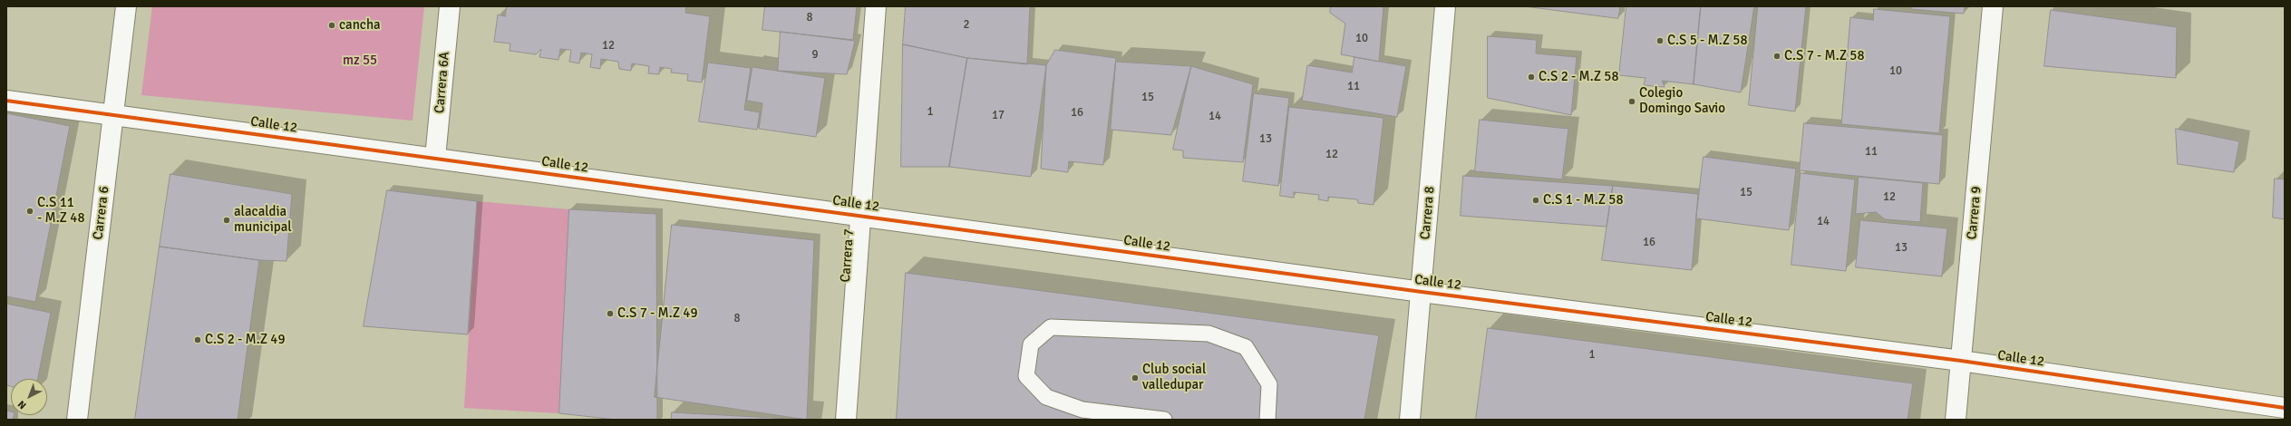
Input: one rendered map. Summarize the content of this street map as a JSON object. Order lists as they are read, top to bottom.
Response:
{
  "streets": {
    "street": [
      "Carrera 6A",
      "Calle 12",
      "Carrera 6",
      "Carrera 8",
      "Carrera 9",
      "Carrera 7"
    ]
  },
  "crossings": [
    ["Carrera 6A", "Calle 12"],
    ["Calle 12", "Carrera 6"],
    ["Calle 12", "Carrera 8"],
    ["Calle 12", "Carrera 9"],
    ["Calle 12", "Carrera 7"]
  ],
  "parks": ["mz 55"],
  "places": [
    "cancha",
    "C.S 5 - M.Z 58",
    "C.S 7 - M.Z 58",
    "C.S 2 - M.Z 58",
    "Colegio Domingo Savio",
    "C.S 1 - M.Z 58",
    "C.S 11 - M.Z 48",
    "alacaldia municipal",
    "C.S 7 - M.Z 49",
    "C.S 2 - M.Z 49",
    "Club social valledupar"
  ],
  "house_numbers": [
    "8",
    "2",
    "10",
    "12",
    "9",
    "10",
    "11",
    "15",
    "1",
    "16",
    "17",
    "14",
    "13",
    "11",
    "12",
    "15",
    "12",
    "14",
    "16",
    "13",
    "8",
    "1"
  ],
  "north": "bottom left"
}
